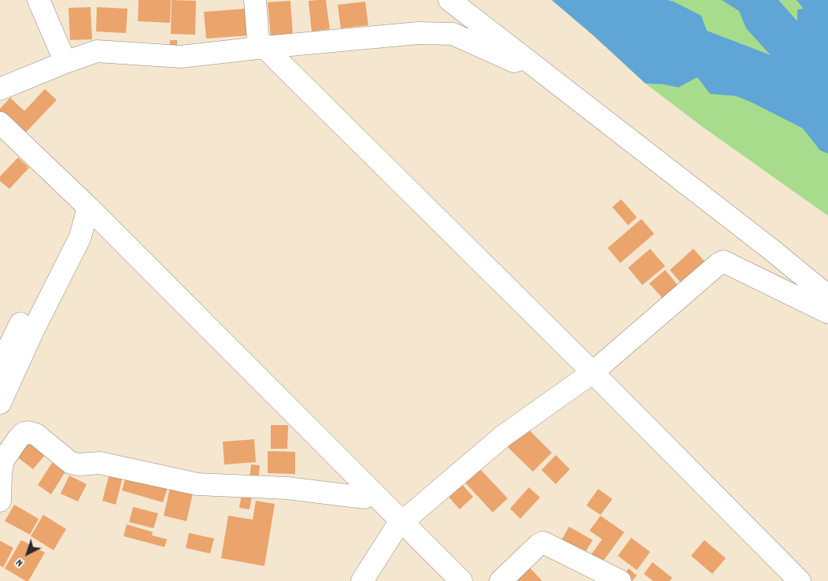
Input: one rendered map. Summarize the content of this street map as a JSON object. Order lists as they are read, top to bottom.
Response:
{
  "north": "bottom left"
}
